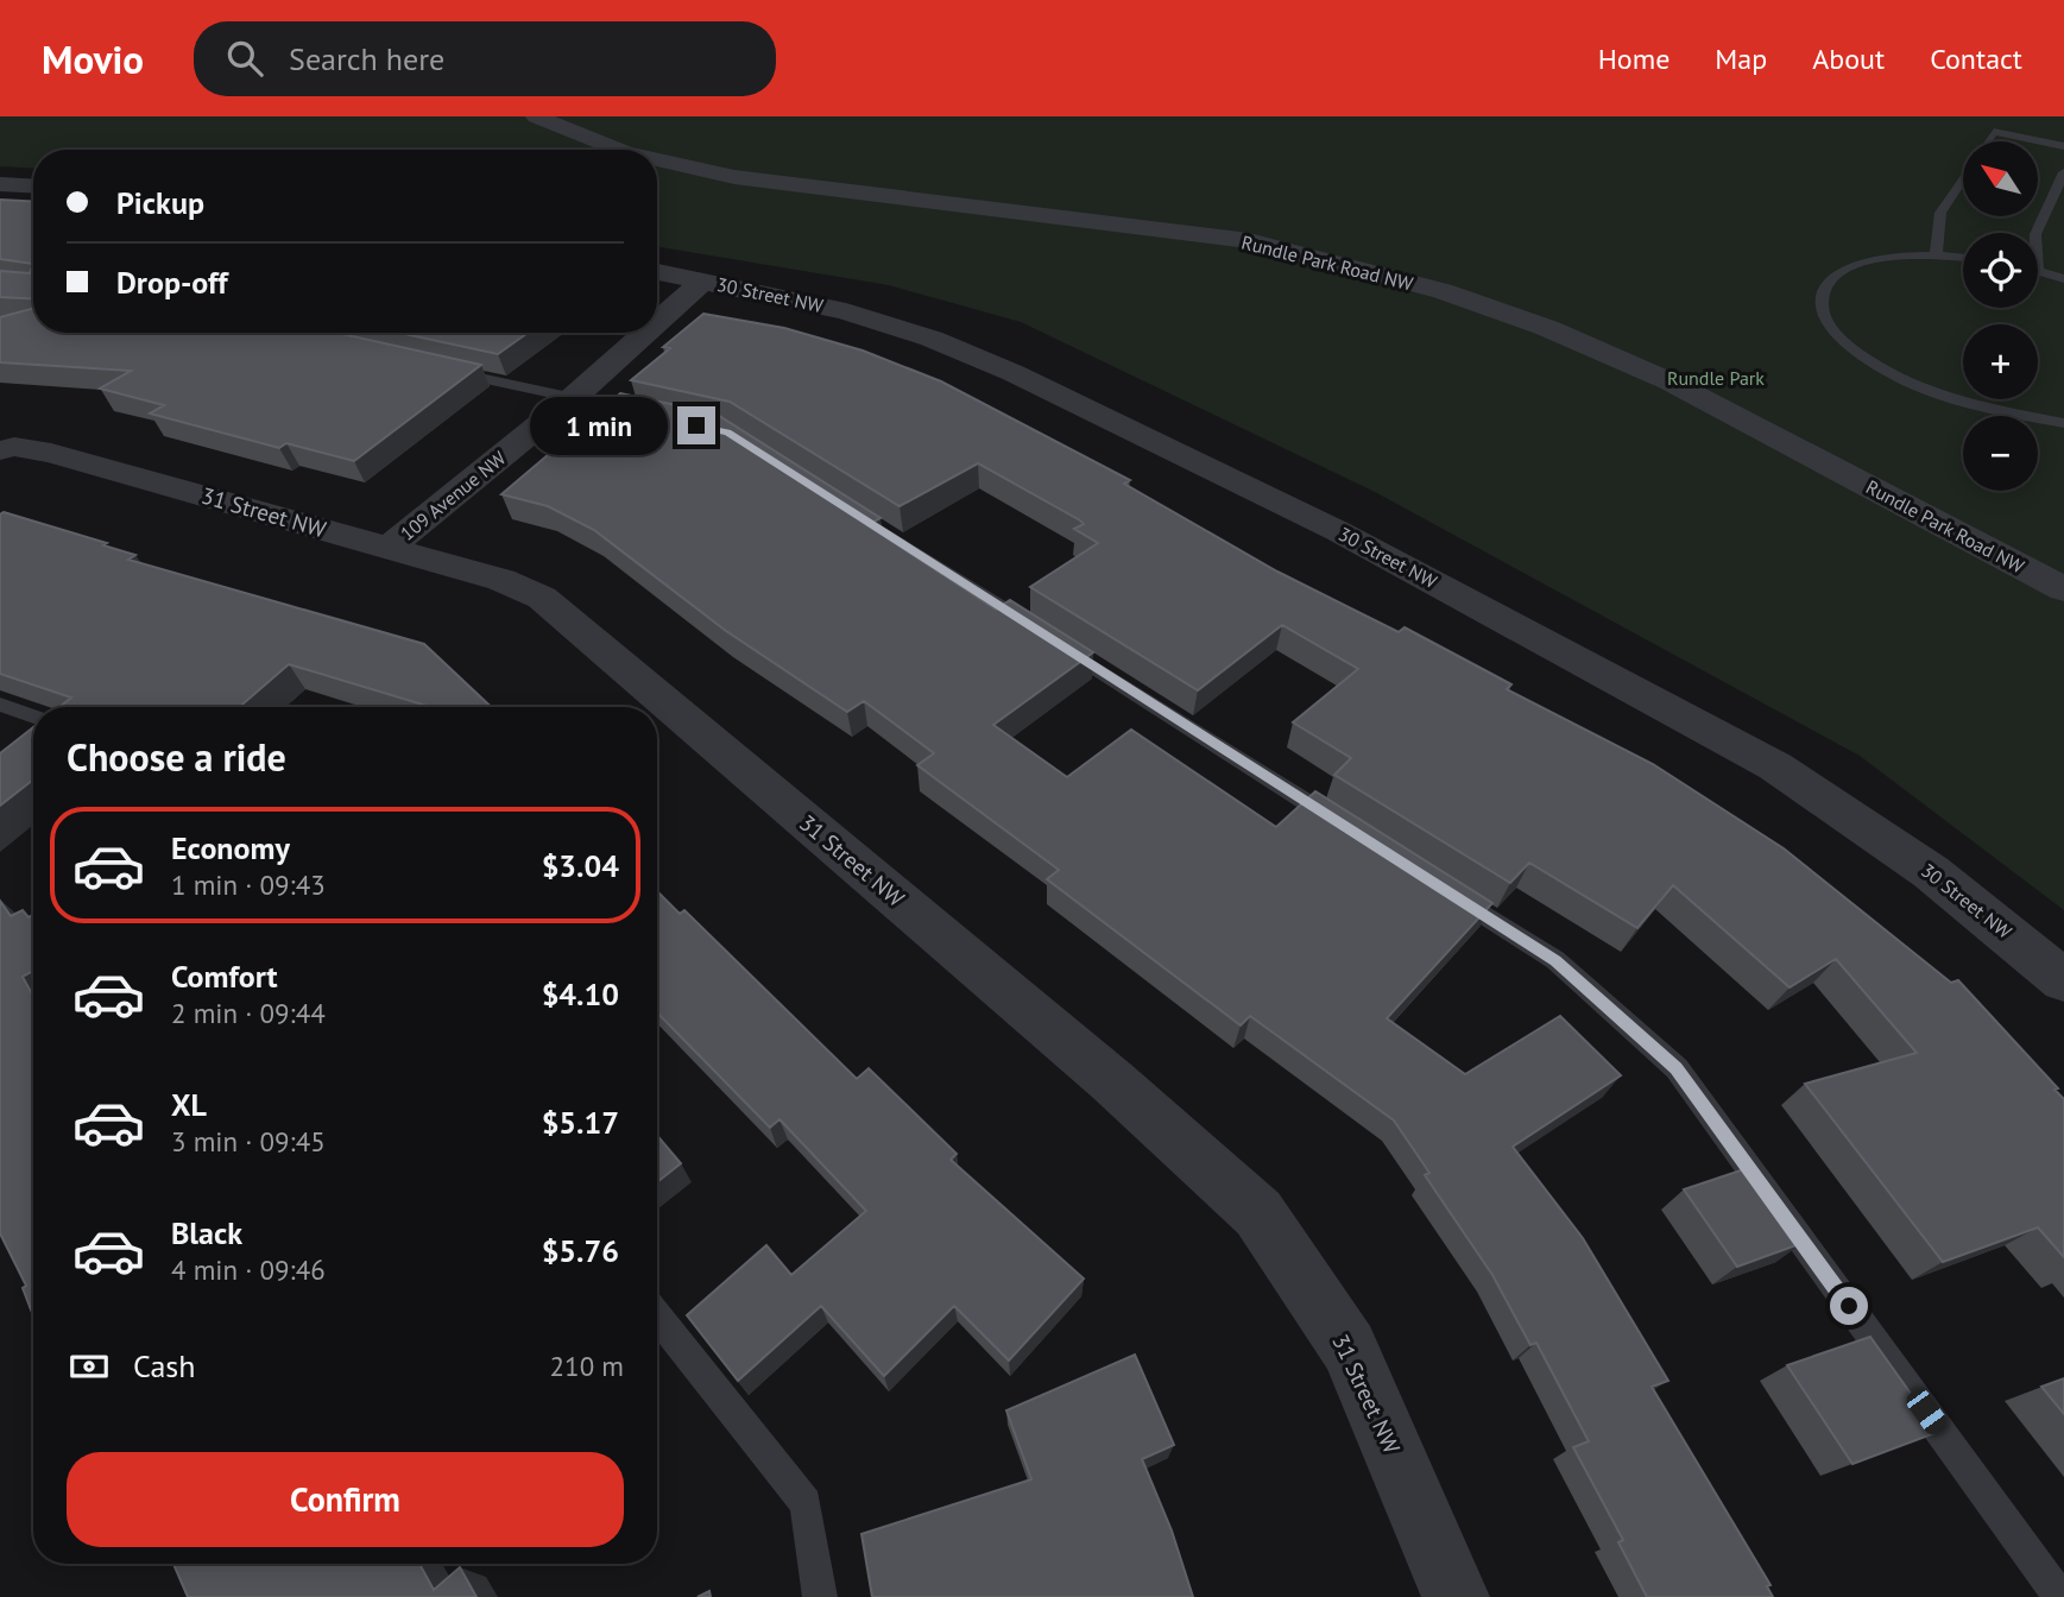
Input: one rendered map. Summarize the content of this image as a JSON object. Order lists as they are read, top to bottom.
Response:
{
  "streets": {
    "street": [
      "Rundle Park Road NW",
      "30 Street NW",
      "109 Avenue NW",
      "31 Street NW"
    ]
  },
  "crossings": [
    ["30 Street NW", "109 Avenue NW"],
    ["109 Avenue NW", "31 Street NW"]
  ],
  "parks": ["Rundle Park"],
  "north": "top left",
  "page": {
    "header": "Movio",
    "search": "Search here",
    "nav": [
      "Home",
      "Map",
      "About",
      "Contact"
    ],
    "map_buttons": ["+", "−"],
    "banner": ["Pickup", "Drop-off"],
    "bubble": "1 min",
    "heading": "Choose a ride",
    "list": [
      {
        "name": "Economy",
        "note": "1 min · 09:43",
        "value": "$3.04"
      },
      {
        "name": "Comfort",
        "note": "2 min · 09:44",
        "value": "$4.10"
      },
      {
        "name": "XL",
        "note": "3 min · 09:45",
        "value": "$5.17"
      },
      {
        "name": "Black",
        "note": "4 min · 09:46",
        "value": "$5.76"
      }
    ],
    "pay": ["Cash", "210 m"],
    "buttons": "Confirm"
  }
}
